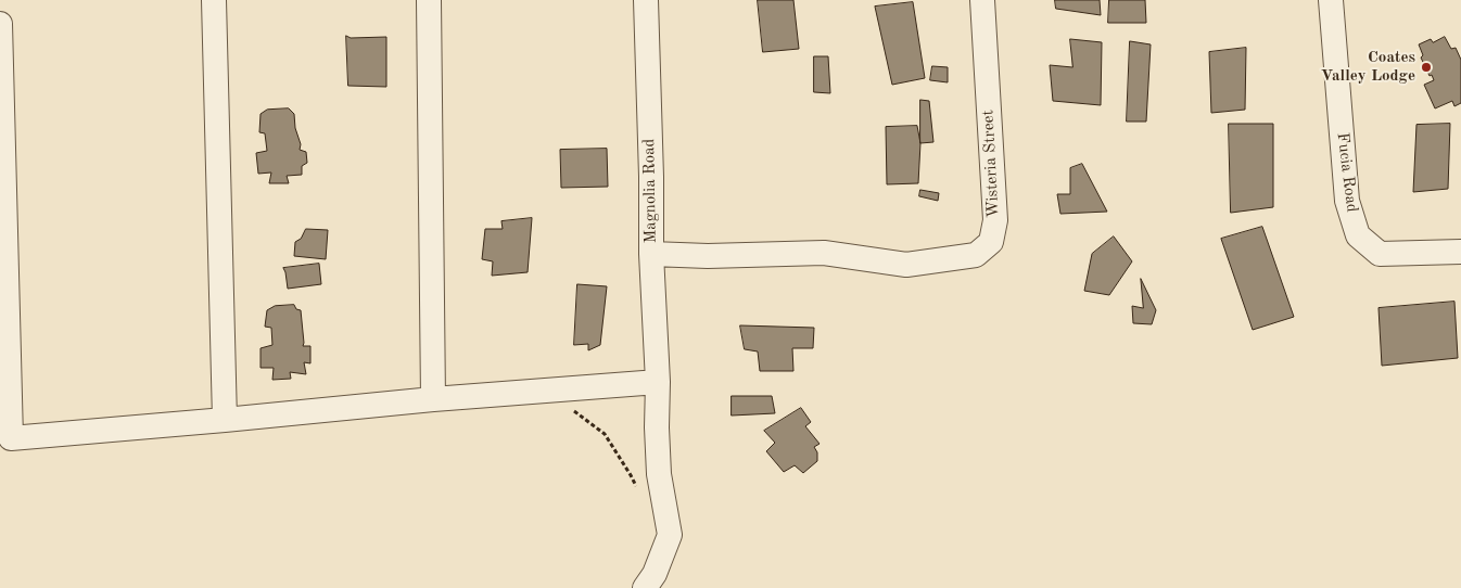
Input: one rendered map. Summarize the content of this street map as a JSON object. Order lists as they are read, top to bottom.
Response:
{
  "streets": {
    "street": ["Wisteria Street", "Fucia Road", "Magnolia Road"]
  },
  "crossings": [
    ["Wisteria Street", "Magnolia Road"]
  ],
  "places": ["Coates Valley Lodge"]
}
